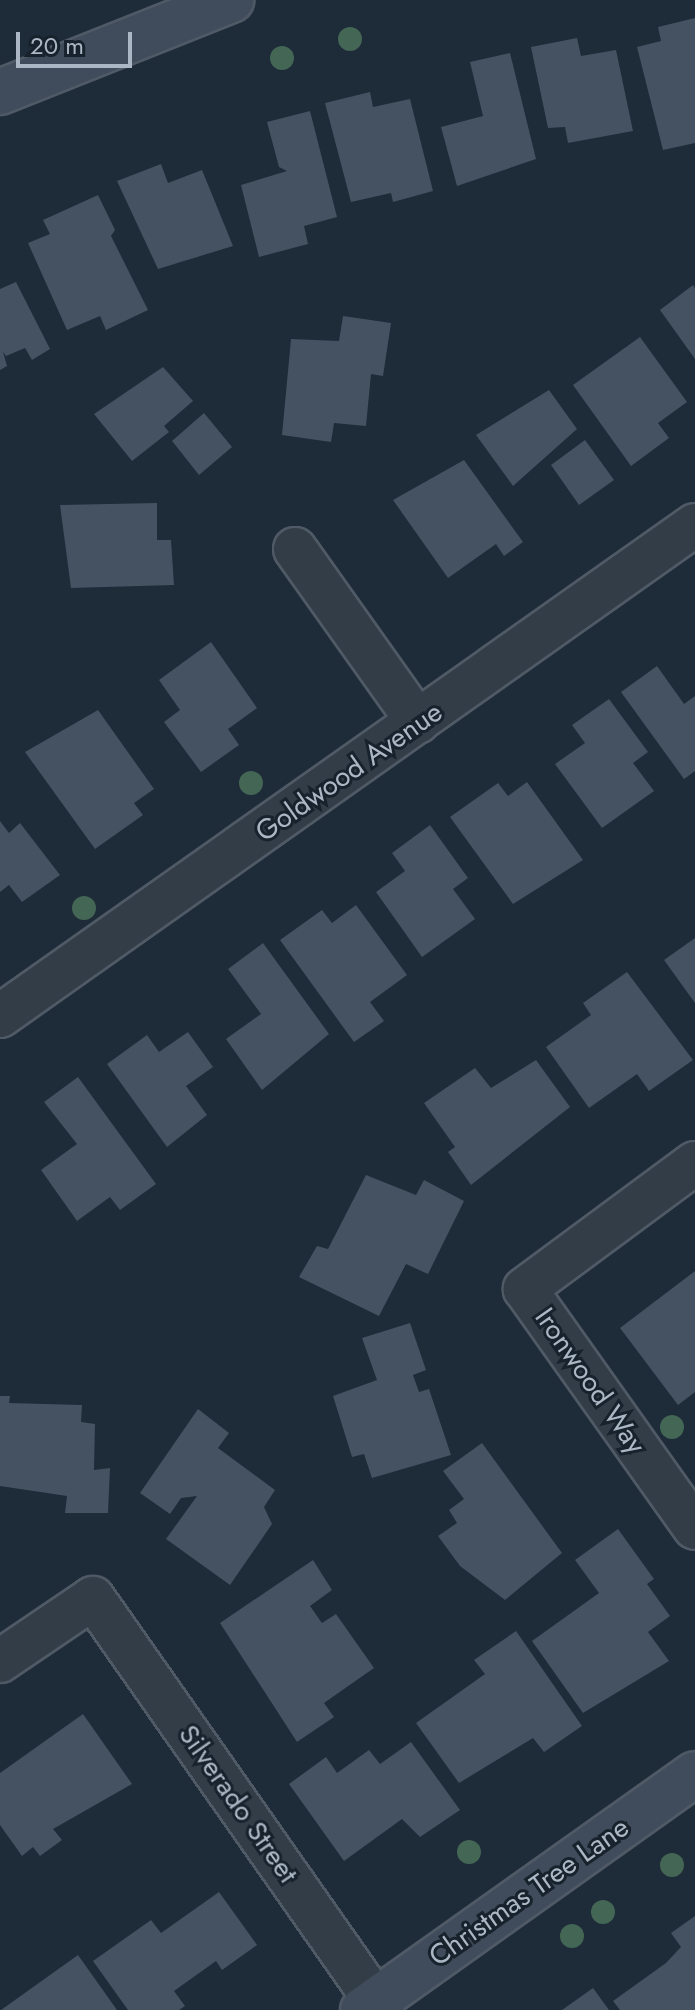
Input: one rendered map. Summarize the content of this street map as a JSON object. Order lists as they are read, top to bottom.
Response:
{
  "streets": {
    "street": [
      "Goldwood Avenue",
      "Ironwood Way",
      "Silverado Street",
      "Christmas Tree Lane"
    ]
  },
  "crossings": [
    ["Silverado Street", "Christmas Tree Lane"]
  ],
  "scale_bar": "20 m"
}
